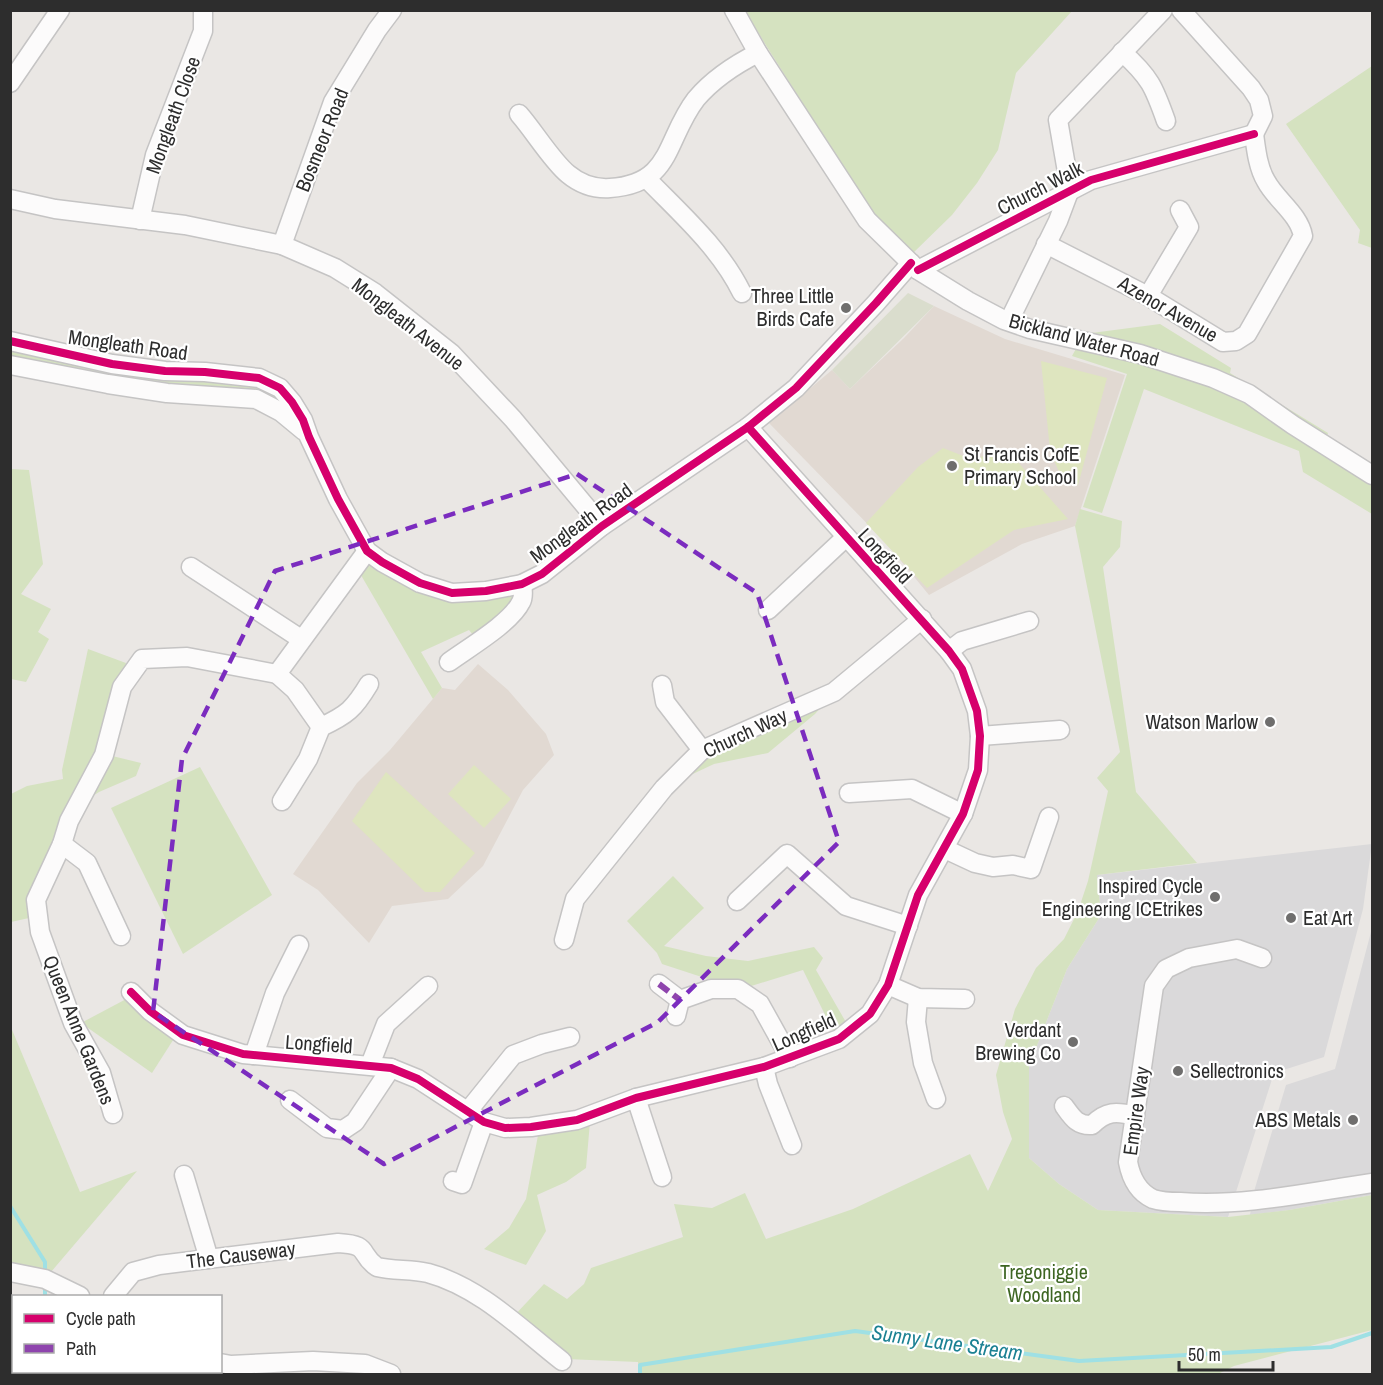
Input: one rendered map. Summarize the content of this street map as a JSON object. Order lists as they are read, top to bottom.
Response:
{
  "streets": {
    "street": [
      "Mongleath Close",
      "Bosmeor Road",
      "Church Walk",
      "Azenor Avenue",
      "Mongleath Avenue",
      "Bickland Water Road",
      "Mongleath Road",
      "Longfield",
      "Church Way",
      "Queen Anne Gardens",
      "Empire Way",
      "The Causeway"
    ]
  },
  "crossings": [
    ["Mongleath Close", "Mongleath Avenue"],
    ["Bosmeor Road", "Mongleath Avenue"],
    ["Church Walk", "Azenor Avenue"],
    ["Church Walk", "Bickland Water Road"],
    ["Church Walk", "Mongleath Road"],
    ["Mongleath Avenue", "Mongleath Road"],
    ["Bickland Water Road", "Mongleath Road"],
    ["Mongleath Road", "Longfield"],
    ["Longfield", "Church Way"]
  ],
  "water": ["Sunny Lane Stream"],
  "parks": ["Tregoniggie Woodland"],
  "places": [
    "Three Little Birds Cafe",
    "St Francis CofE Primary School",
    "Watson Marlow",
    "Inspired Cycle Engineering ICEtrikes",
    "Eat Art",
    "Verdant Brewing Co",
    "Sellectronics",
    "ABS Metals"
  ],
  "legend": ["Cycle path", "Path"],
  "scale_bar": "50 m"
}
